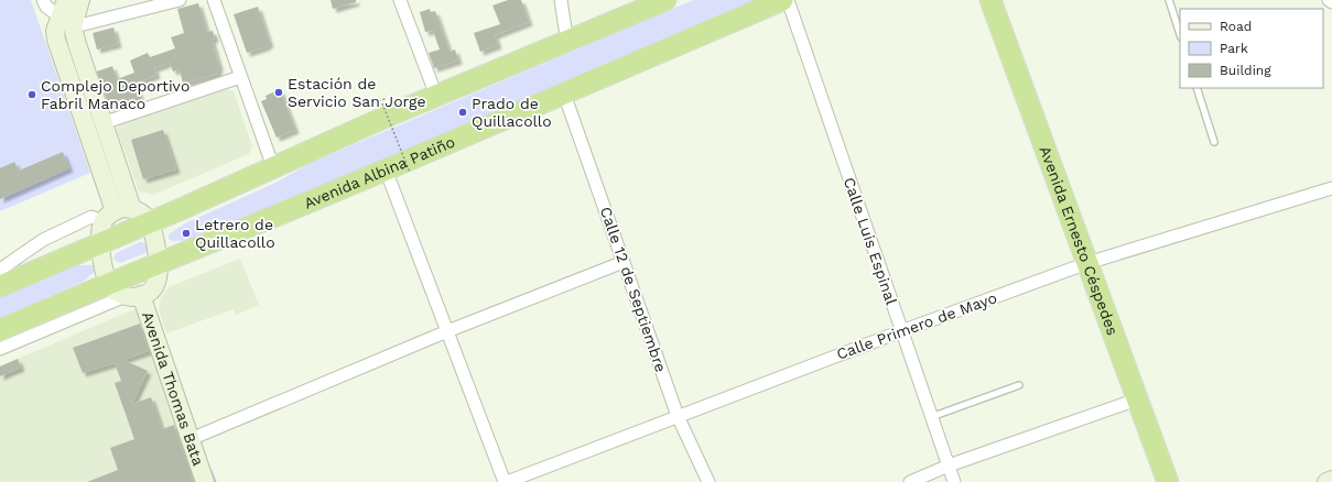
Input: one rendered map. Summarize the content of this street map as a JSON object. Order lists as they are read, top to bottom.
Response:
{
  "streets": {
    "highway": ["Avenida Albina Patiño", "Avenida Ernesto Céspedes"],
    "main road": ["Avenida Thomas Bata"],
    "street": ["Calle Luis Espinal", "Calle 12 de Septiembre", "Calle Primero de Mayo"]
  },
  "crossings": [
    ["Avenida Albina Patiño", "Calle 12 de Septiembre"],
    ["Avenida Albina Patiño", "Avenida Thomas Bata"],
    ["Calle Luis Espinal", "Calle Primero de Mayo"],
    ["Avenida Ernesto Céspedes", "Calle Primero de Mayo"],
    ["Calle 12 de Septiembre", "Calle Primero de Mayo"]
  ],
  "places": [
    "Estación de Servicio San Jorge",
    "Complejo Deportivo Fabril Manaco",
    "Prado de Quillacollo",
    "Letrero de Quillacollo"
  ],
  "legend": ["Road", "Park", "Building"]
}
